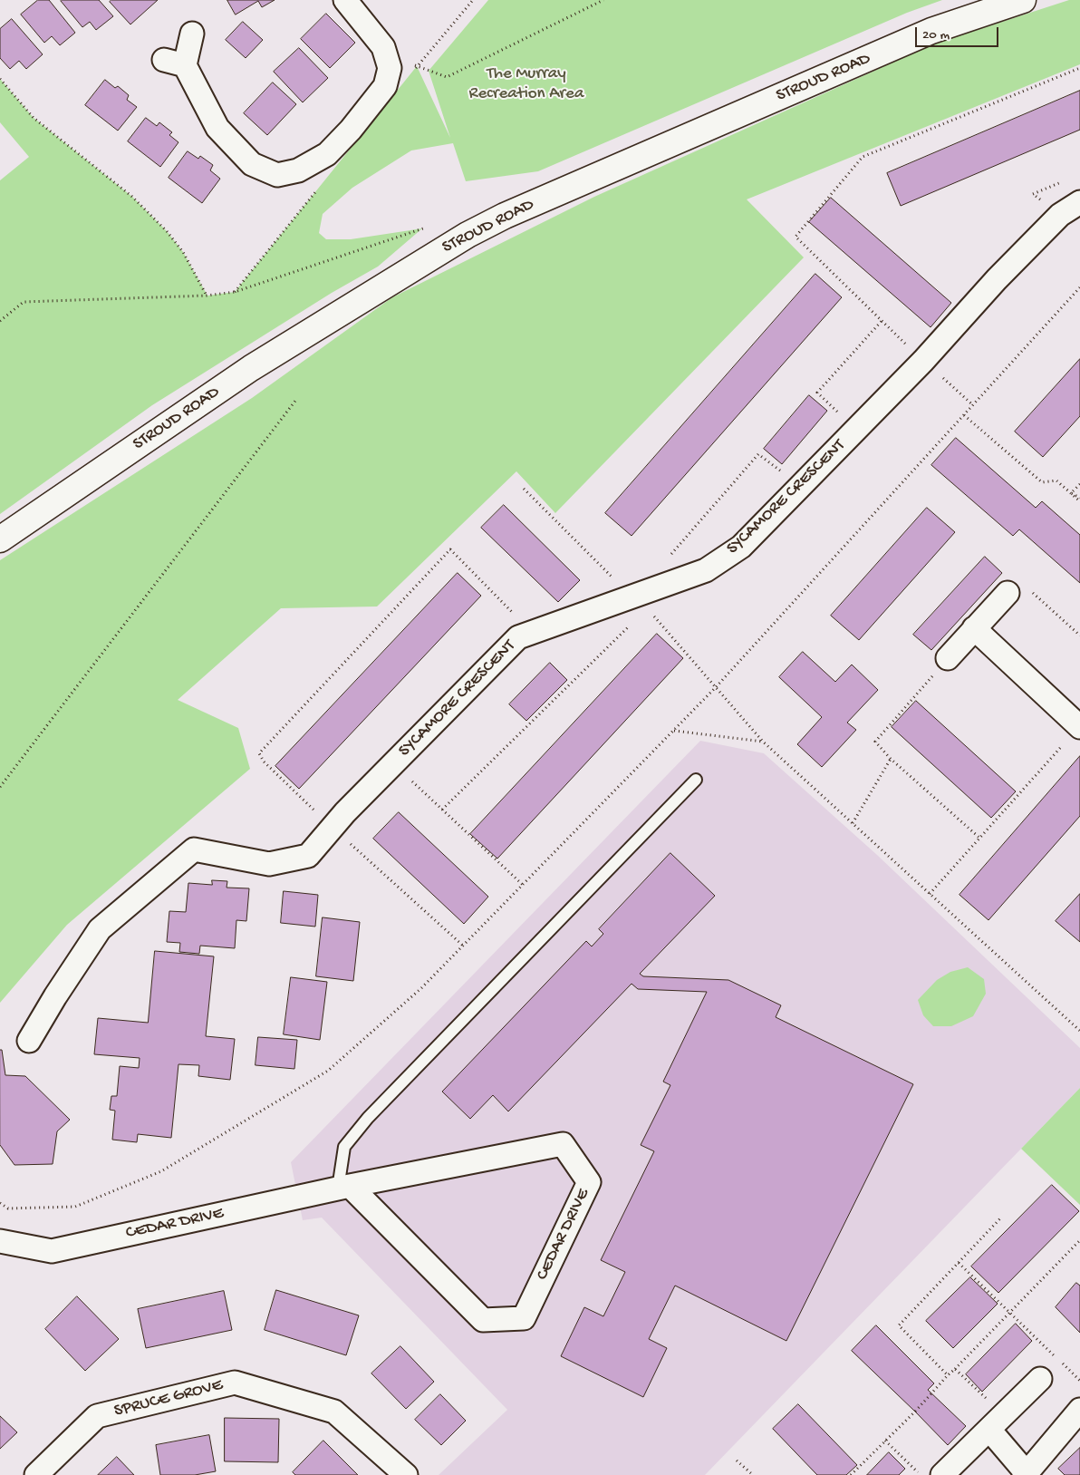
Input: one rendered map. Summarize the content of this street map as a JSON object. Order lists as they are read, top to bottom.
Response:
{
  "streets": {
    "street": [
      "STROUD ROAD",
      "SYCAMORE CRESCENT",
      "CEDAR DRIVE",
      "SPRUCE GROVE"
    ]
  },
  "parks": ["The Murray Recreation Area"],
  "scale_bar": "20 m"
}
